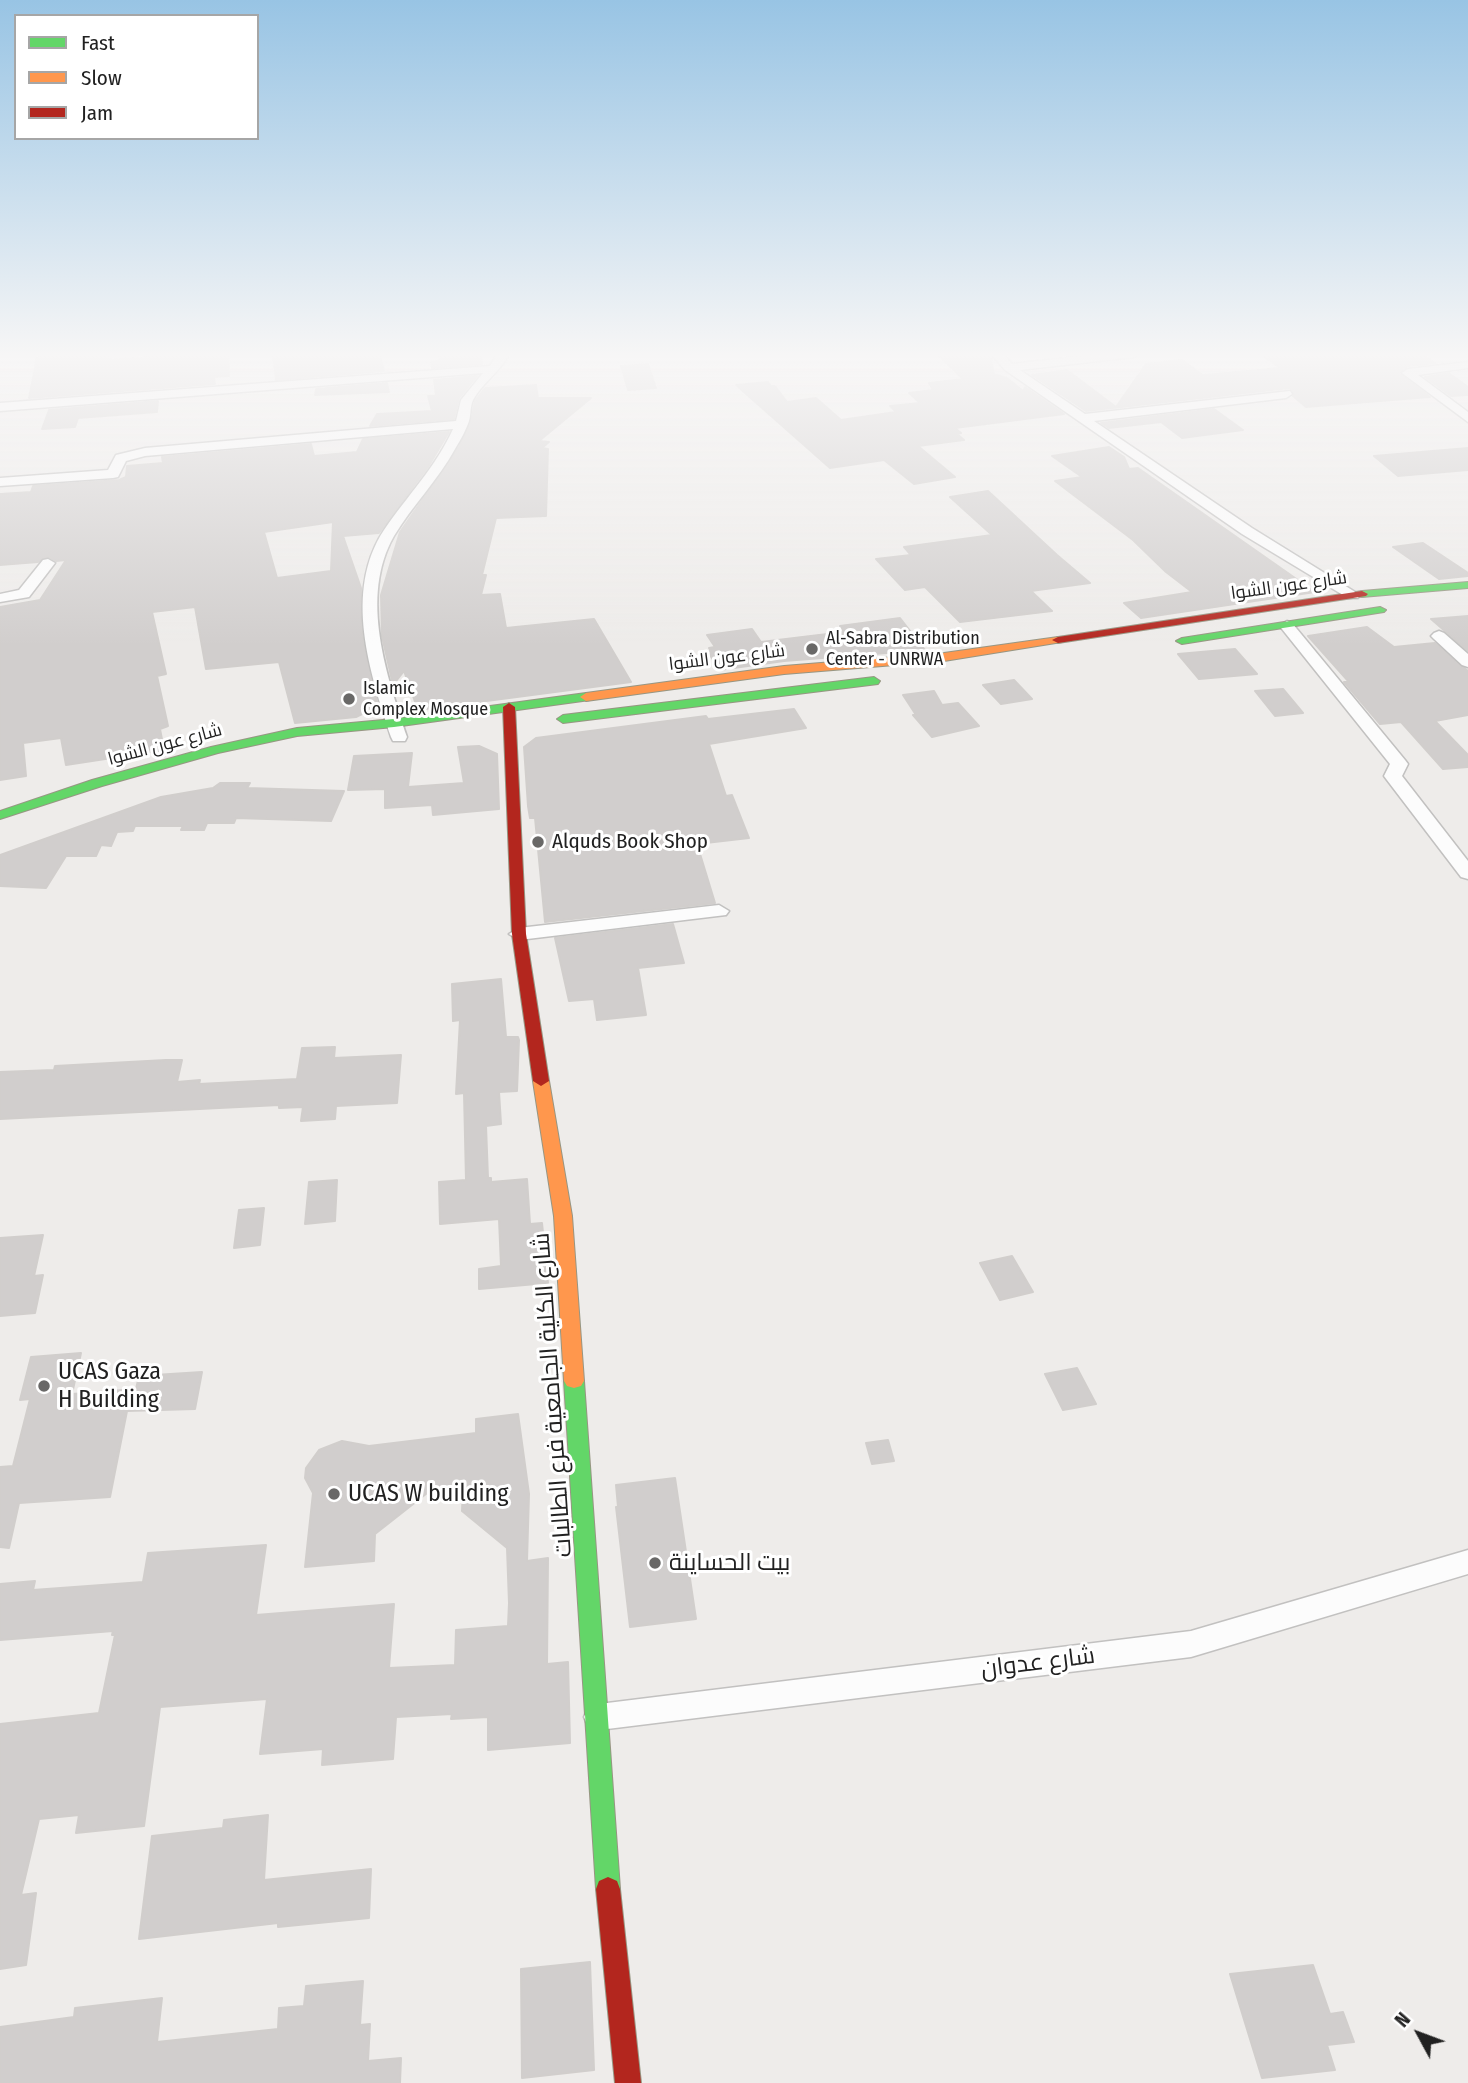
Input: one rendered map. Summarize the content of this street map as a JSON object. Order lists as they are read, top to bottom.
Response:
{
  "streets": {
    "main road": ["شارع عون الشوا", "شارع الكلية الجامعية فرع الطالبات"],
    "street": ["شارع عدوان"]
  },
  "crossings": [
    ["شارع عون الشوا", "شارع الكلية الجامعية فرع الطالبات"],
    ["شارع الكلية الجامعية فرع الطالبات", "شارع عدوان"]
  ],
  "places": [
    "Al-Sabra Distribution Center - UNRWA",
    "Islamic Complex Mosque",
    "Alquds Book Shop",
    "UCAS Gaza H Building",
    "UCAS W building",
    "بيت الحساينة"
  ],
  "legend": ["Fast", "Slow", "Jam"],
  "north": "top left"
}
